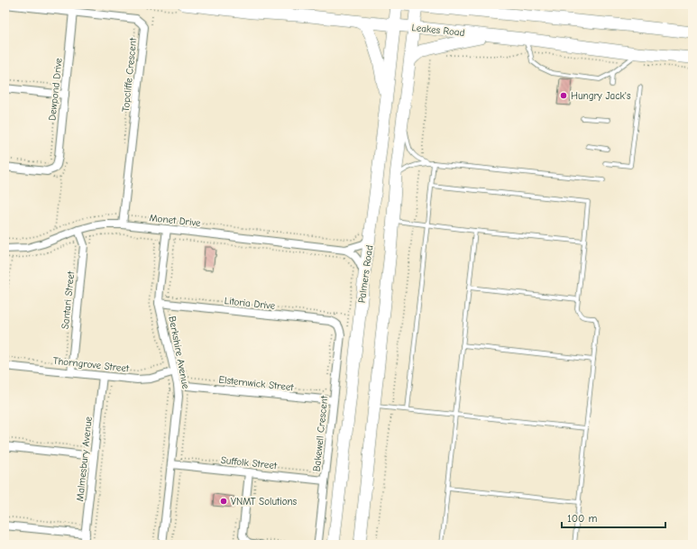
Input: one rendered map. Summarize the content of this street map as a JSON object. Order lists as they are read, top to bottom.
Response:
{
  "streets": {
    "highway": ["Leakes Road", "Palmers Road"],
    "street": [
      "Topcliffe Crescent",
      "Dewpond Drive",
      "Monet Drive",
      "Santari Street",
      "Litoria Drive",
      "Berkshire Avenue",
      "Thorngrove Street",
      "Elsternwick Street",
      "Bakewell Crescent",
      "Malmesbury Avenue",
      "Suffolk Street"
    ]
  },
  "crossings": [
    ["Leakes Road", "Palmers Road"],
    ["Topcliffe Crescent", "Dewpond Drive"],
    ["Topcliffe Crescent", "Monet Drive"],
    ["Monet Drive", "Palmers Road"],
    ["Monet Drive", "Santari Street"],
    ["Monet Drive", "Berkshire Avenue"],
    ["Santari Street", "Thorngrove Street"],
    ["Litoria Drive", "Berkshire Avenue"],
    ["Litoria Drive", "Bakewell Crescent"],
    ["Berkshire Avenue", "Thorngrove Street"],
    ["Berkshire Avenue", "Elsternwick Street"],
    ["Berkshire Avenue", "Suffolk Street"],
    ["Thorngrove Street", "Malmesbury Avenue"],
    ["Elsternwick Street", "Bakewell Crescent"],
    ["Bakewell Crescent", "Suffolk Street"]
  ],
  "places": ["Hungry Jack's", "VNMT Solutions"],
  "scale_bar": "100 m"
}
